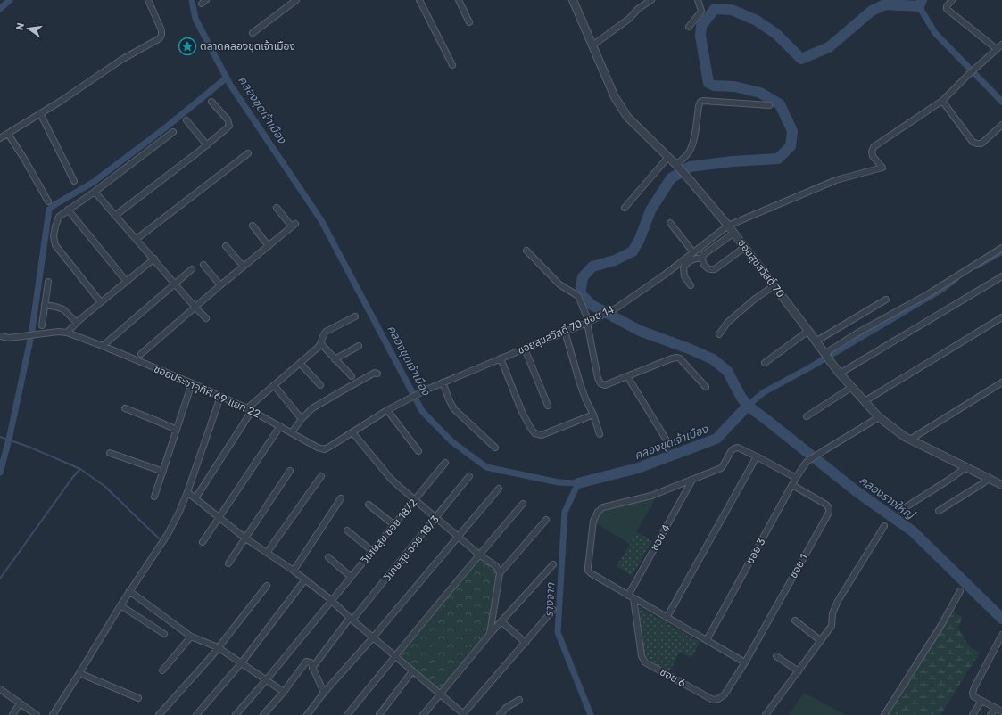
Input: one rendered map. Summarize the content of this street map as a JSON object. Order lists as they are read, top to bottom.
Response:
{
  "streets": {
    "street": [
      "ซอยสุขสวัสดิ์ 70",
      "ซอยสุขสวัสดิ์ 70 ซอย 14",
      "ซอยประชาอุทิศ 69 แยก 22",
      "วิเศษสุข ซอย 18/2",
      "ซอย 4",
      "วิเศษสุข ซอย 18/3",
      "ซอย 3",
      "ซอย 1",
      "ซอย 6"
    ]
  },
  "crossings": [
    ["ซอยสุขสวัสดิ์ 70", "ซอยสุขสวัสดิ์ 70 ซอย 14"],
    ["ซอยสุขสวัสดิ์ 70", "ซอย 3"],
    ["ซอยสุขสวัสดิ์ 70 ซอย 14", "ซอยประชาอุทิศ 69 แยก 22"],
    ["ซอย 4", "ซอย 6"],
    ["ซอย 3", "ซอย 1"],
    ["ซอย 1", "ซอย 6"]
  ],
  "water": ["คลองขุดเจ้าเมือง", "คลองรางใหญ่", "รางจาก"],
  "places": {
    "place": ["ตลาดคลองขุดเจ้าเมือง"]
  },
  "north": "left"
}
